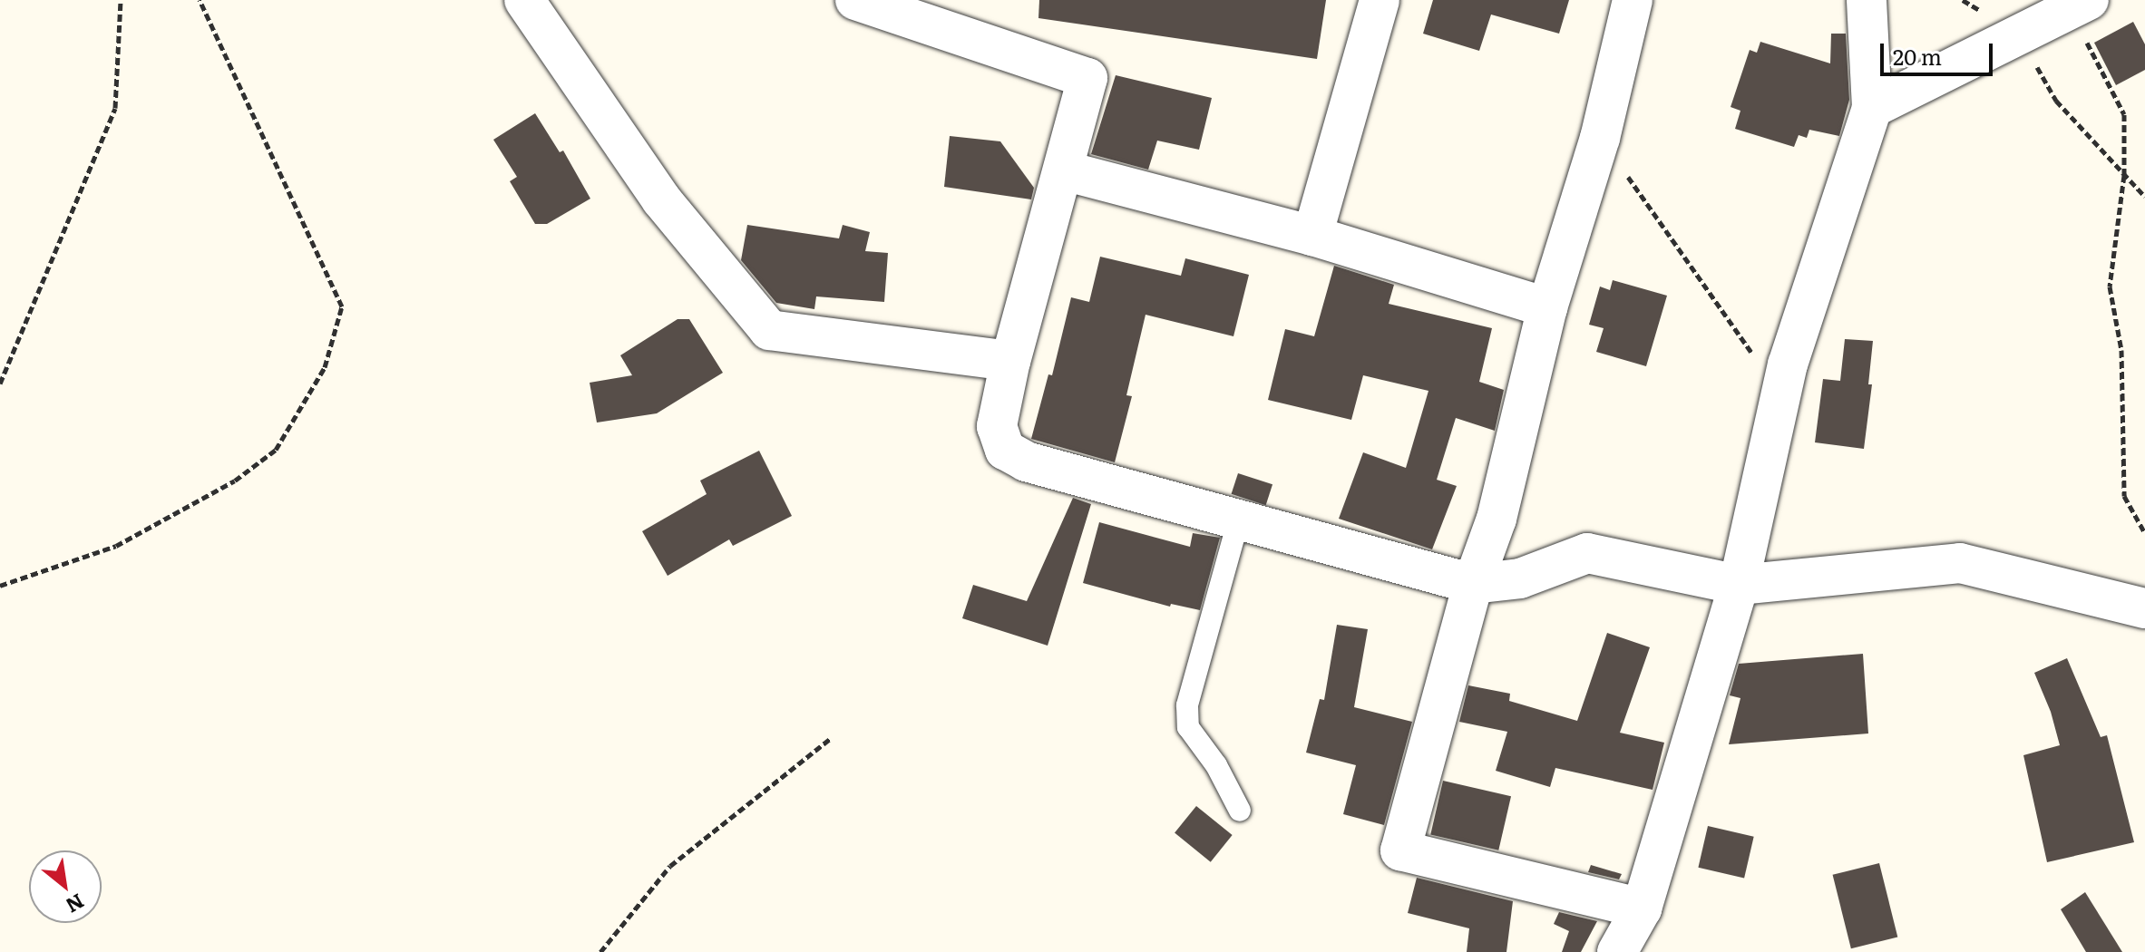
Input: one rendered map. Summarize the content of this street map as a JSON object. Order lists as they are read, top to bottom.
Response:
{
  "scale_bar": "20 m",
  "north": "bottom right"
}
